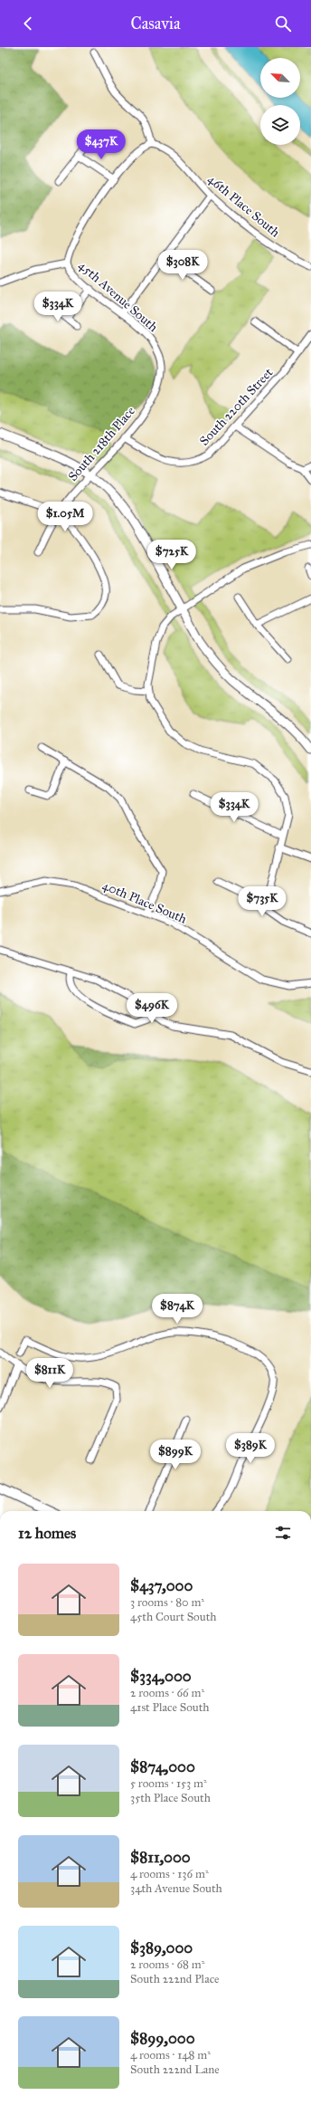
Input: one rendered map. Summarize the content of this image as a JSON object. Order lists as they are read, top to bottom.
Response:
{
  "streets": {
    "street": [
      "46th Place South",
      "45th Avenue South",
      "South 220th Street",
      "South 218th Place",
      "40th Place South"
    ]
  },
  "crossings": [
    ["45th Avenue South", "South 218th Place"],
    ["South 220th Street", "South 218th Place"]
  ],
  "north": "top left",
  "page": {
    "header": "Casavia",
    "price": [
      "$437K",
      "$308K",
      "$334K",
      "$1.05M",
      "$725K",
      "$334K",
      "$735K",
      "$496K",
      "$874K",
      "$811K",
      "$389K",
      "$899K"
    ],
    "heading": "12 homes",
    "list": [
      {
        "name": "$437,000",
        "note": "3 rooms · 80 m² · 45th Court South"
      },
      {
        "name": "$334,000",
        "note": "2 rooms · 66 m² · 41st Place South"
      },
      {
        "name": "$874,000",
        "note": "5 rooms · 153 m² · 35th Place South"
      },
      {
        "name": "$811,000",
        "note": "4 rooms · 136 m² · 34th Avenue South"
      },
      {
        "name": "$389,000",
        "note": "2 rooms · 68 m² · South 222nd Place"
      },
      {
        "name": "$899,000",
        "note": "4 rooms · 148 m² · South 222nd Lane"
      }
    ]
  }
}
